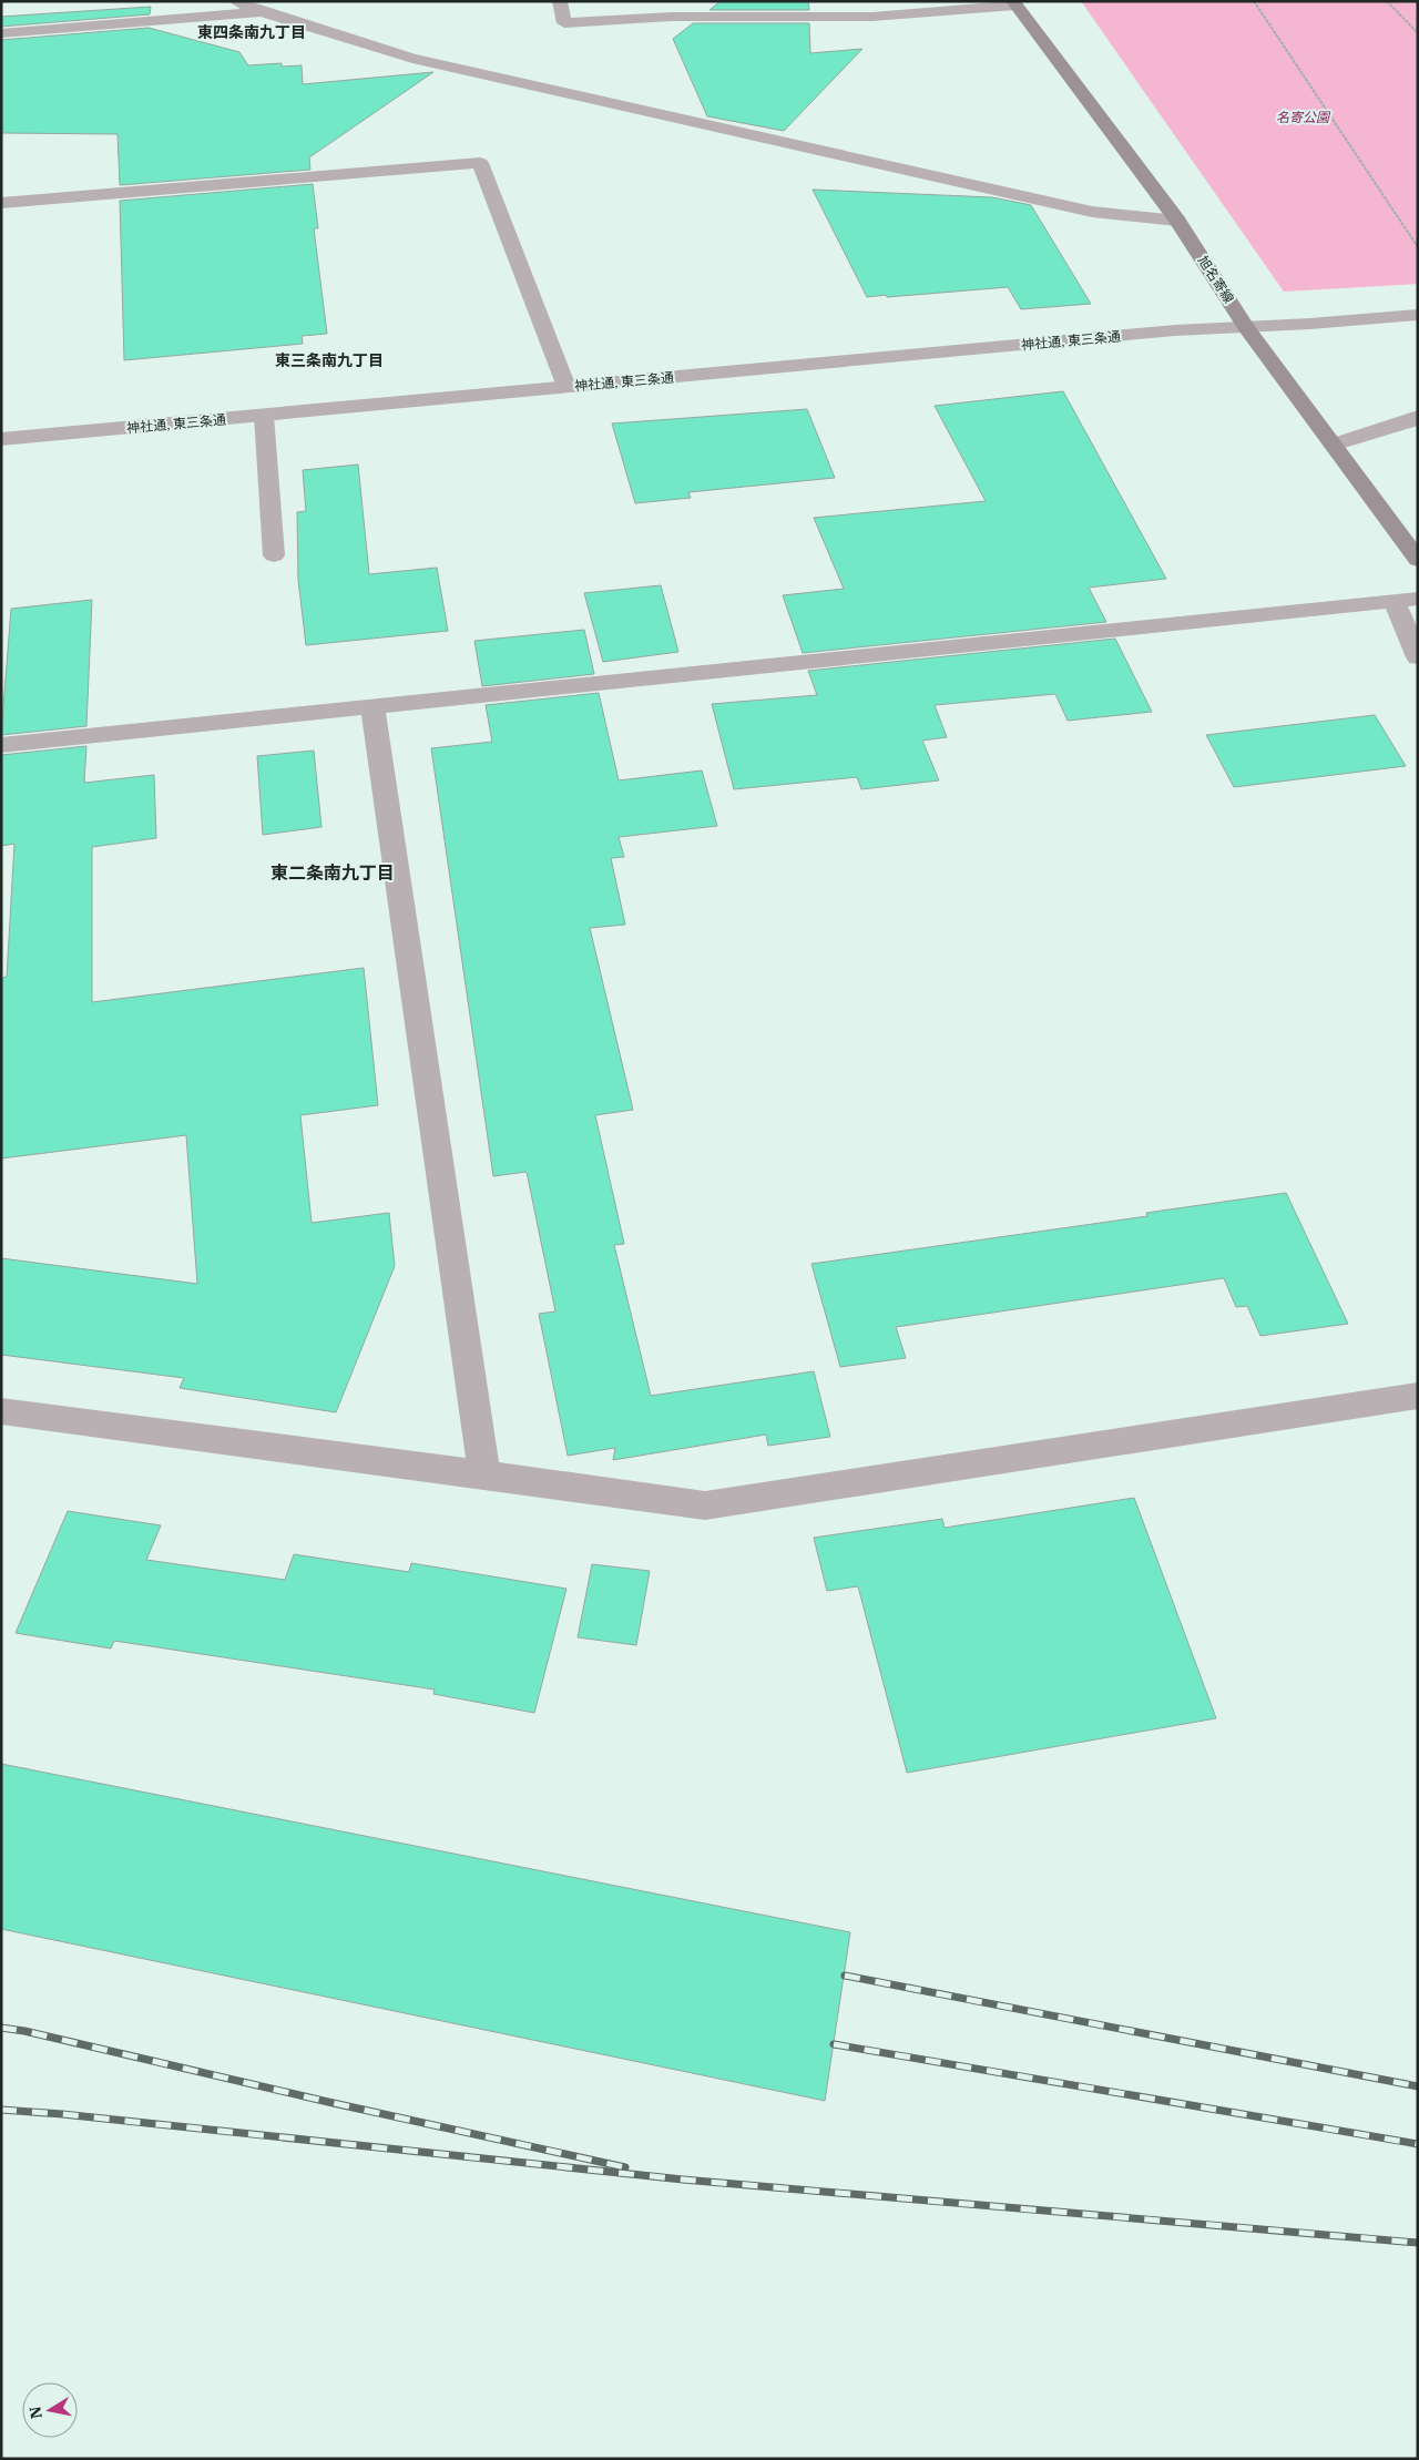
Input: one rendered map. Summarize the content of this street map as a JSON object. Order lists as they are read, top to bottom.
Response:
{
  "streets": {
    "main road": ["旭名寄線"],
    "street": ["神社通, 東三条通"]
  },
  "crossings": [
    ["旭名寄線", "神社通, 東三条通"]
  ],
  "districts": ["東四条南九丁目", "東三条南九丁目", "東二条南九丁目"],
  "parks": ["名寄公園"],
  "north": "left"
}
